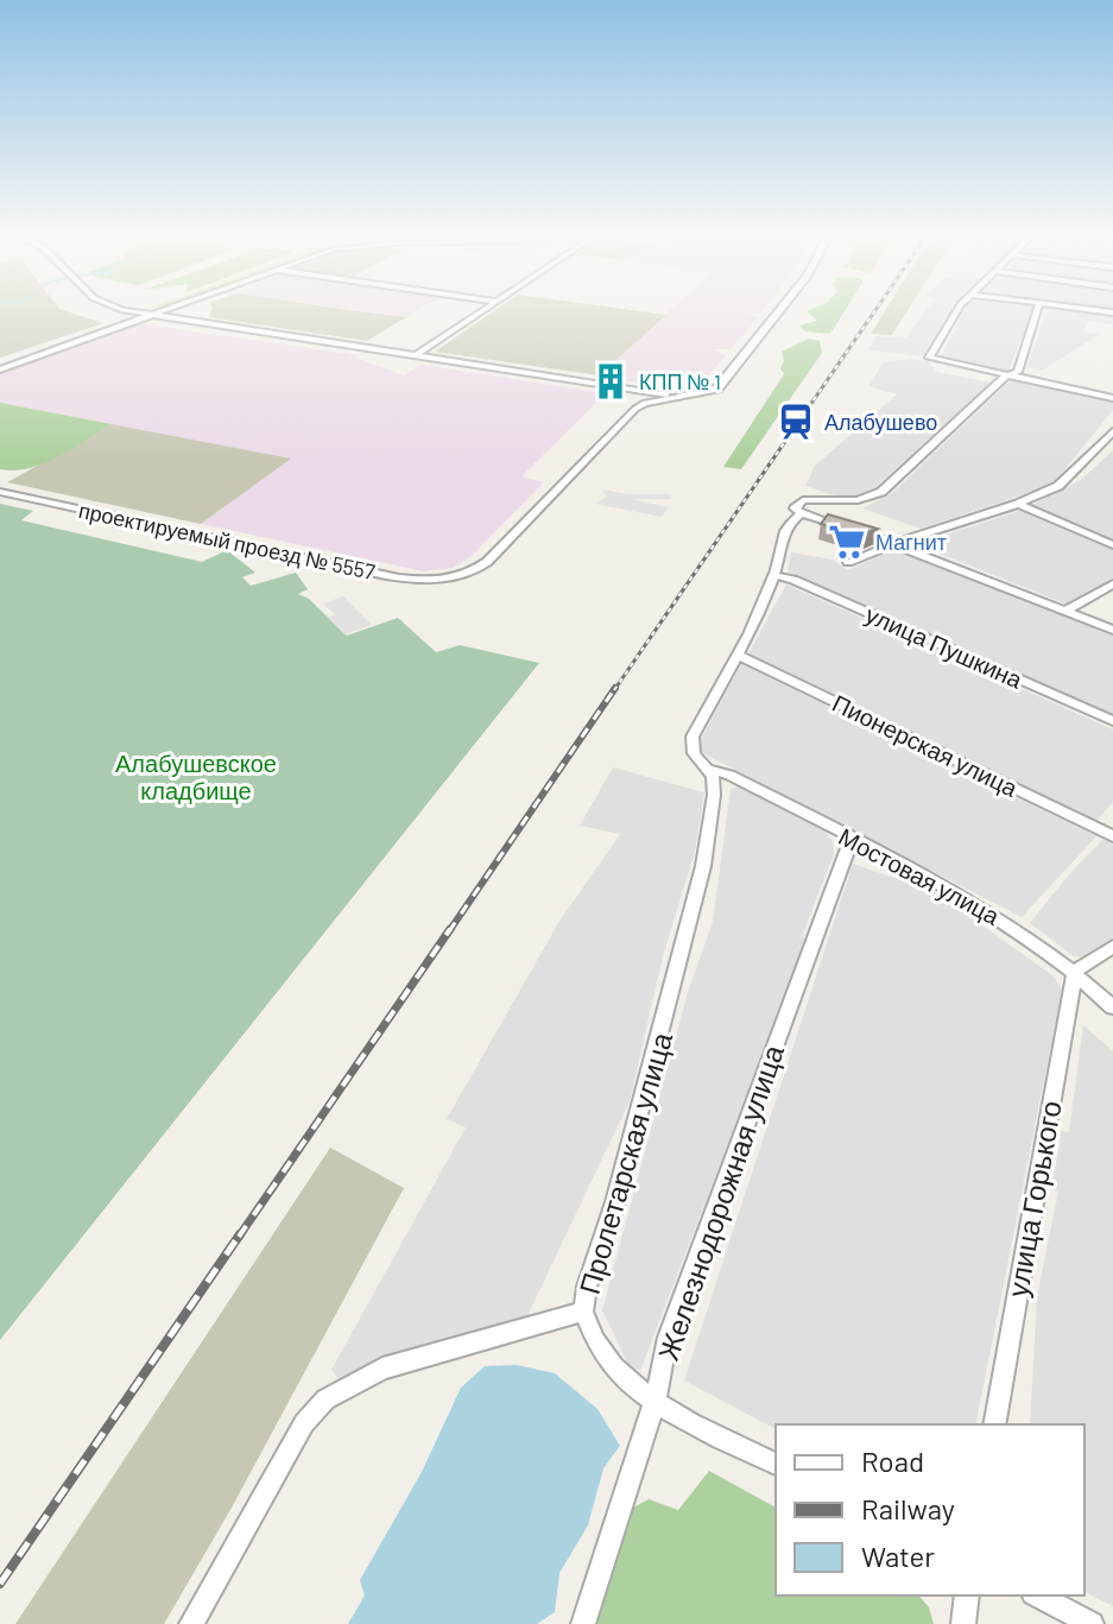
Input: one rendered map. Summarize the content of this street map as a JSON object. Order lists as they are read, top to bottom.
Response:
{
  "streets": {
    "street": [
      "проектируемый проезд № 5557",
      "улица Пушкина",
      "Пионерская улица",
      "Мостовая улица",
      "Пролетарская улица",
      "улица Горького",
      "Железнодорожная улица"
    ]
  },
  "crossings": [
    ["Пионерская улица", "Пролетарская улица"],
    ["Мостовая улица", "Пролетарская улица"],
    ["Мостовая улица", "улица Горького"],
    ["Мостовая улица", "Железнодорожная улица"]
  ],
  "parks": ["Алабушевское кладбище"],
  "places": {
    "building": ["КПП № 1"],
    "station": ["Алабушево"],
    "supermarket": ["Магнит"]
  },
  "legend": ["Road", "Railway", "Water"]
}
